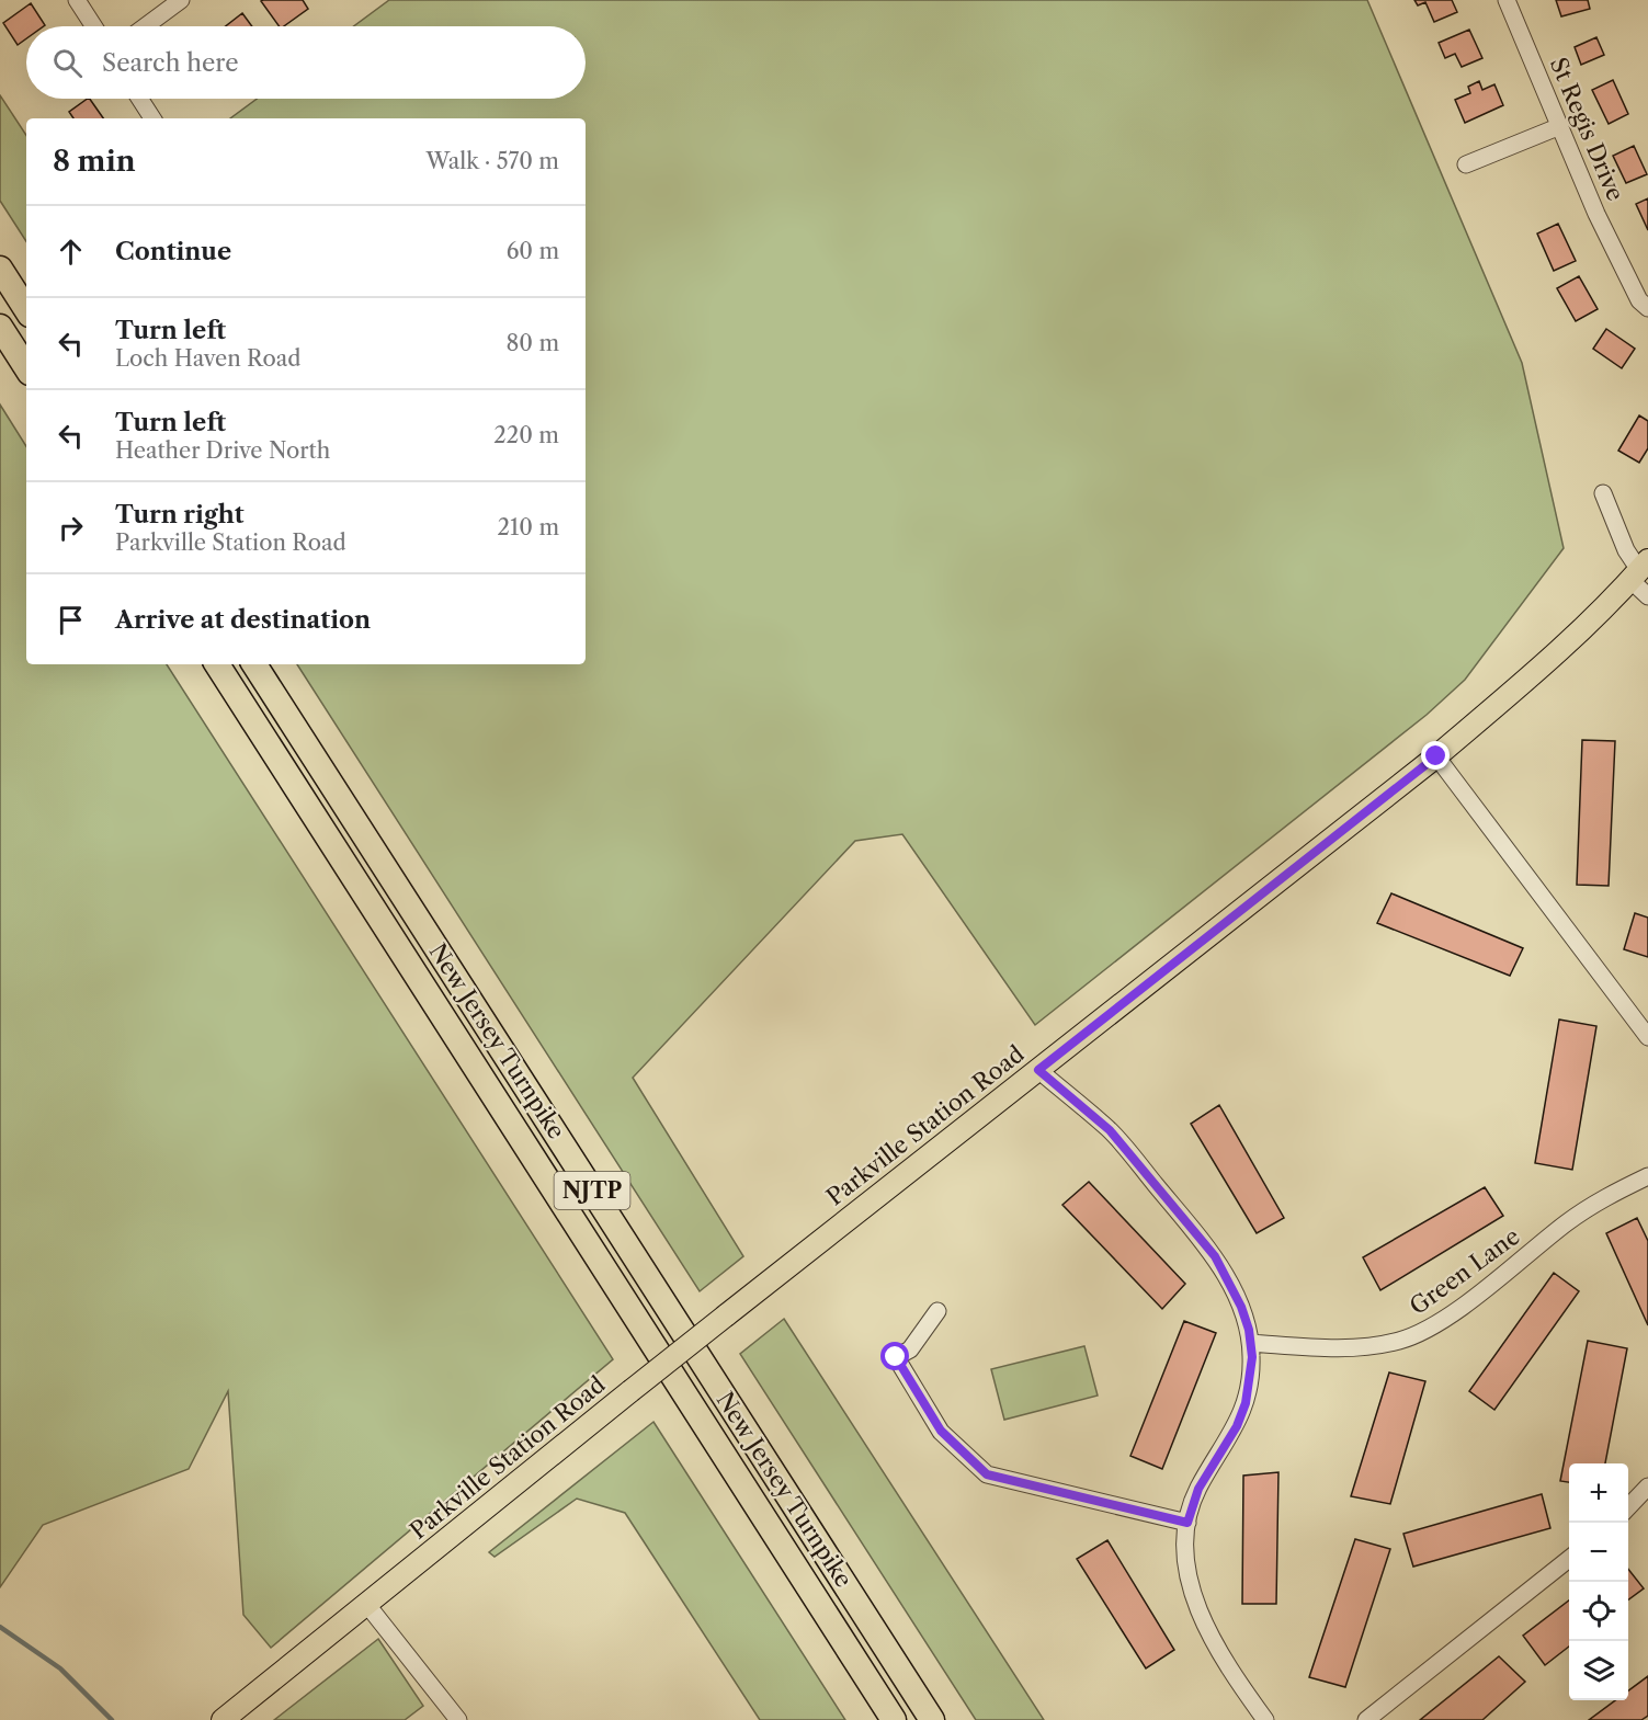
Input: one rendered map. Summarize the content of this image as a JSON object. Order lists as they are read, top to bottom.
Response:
{
  "streets": {
    "highway": ["New Jersey Turnpike", "NJTP"],
    "main road": ["Parkville Station Road"],
    "street": ["St Regis Drive", "Green Lane"]
  },
  "page": {
    "search": "Search here",
    "heading": ["8 min", "Walk · 570 m"],
    "list": [
      ["Continue", "60 m"],
      ["Turn left", "Loch Haven Road", "80 m"],
      ["Turn left", "Heather Drive North", "220 m"],
      ["Turn right", "Parkville Station Road", "210 m"],
      "Arrive at destination"
    ],
    "map_buttons": ["+", "−"]
  }
}
